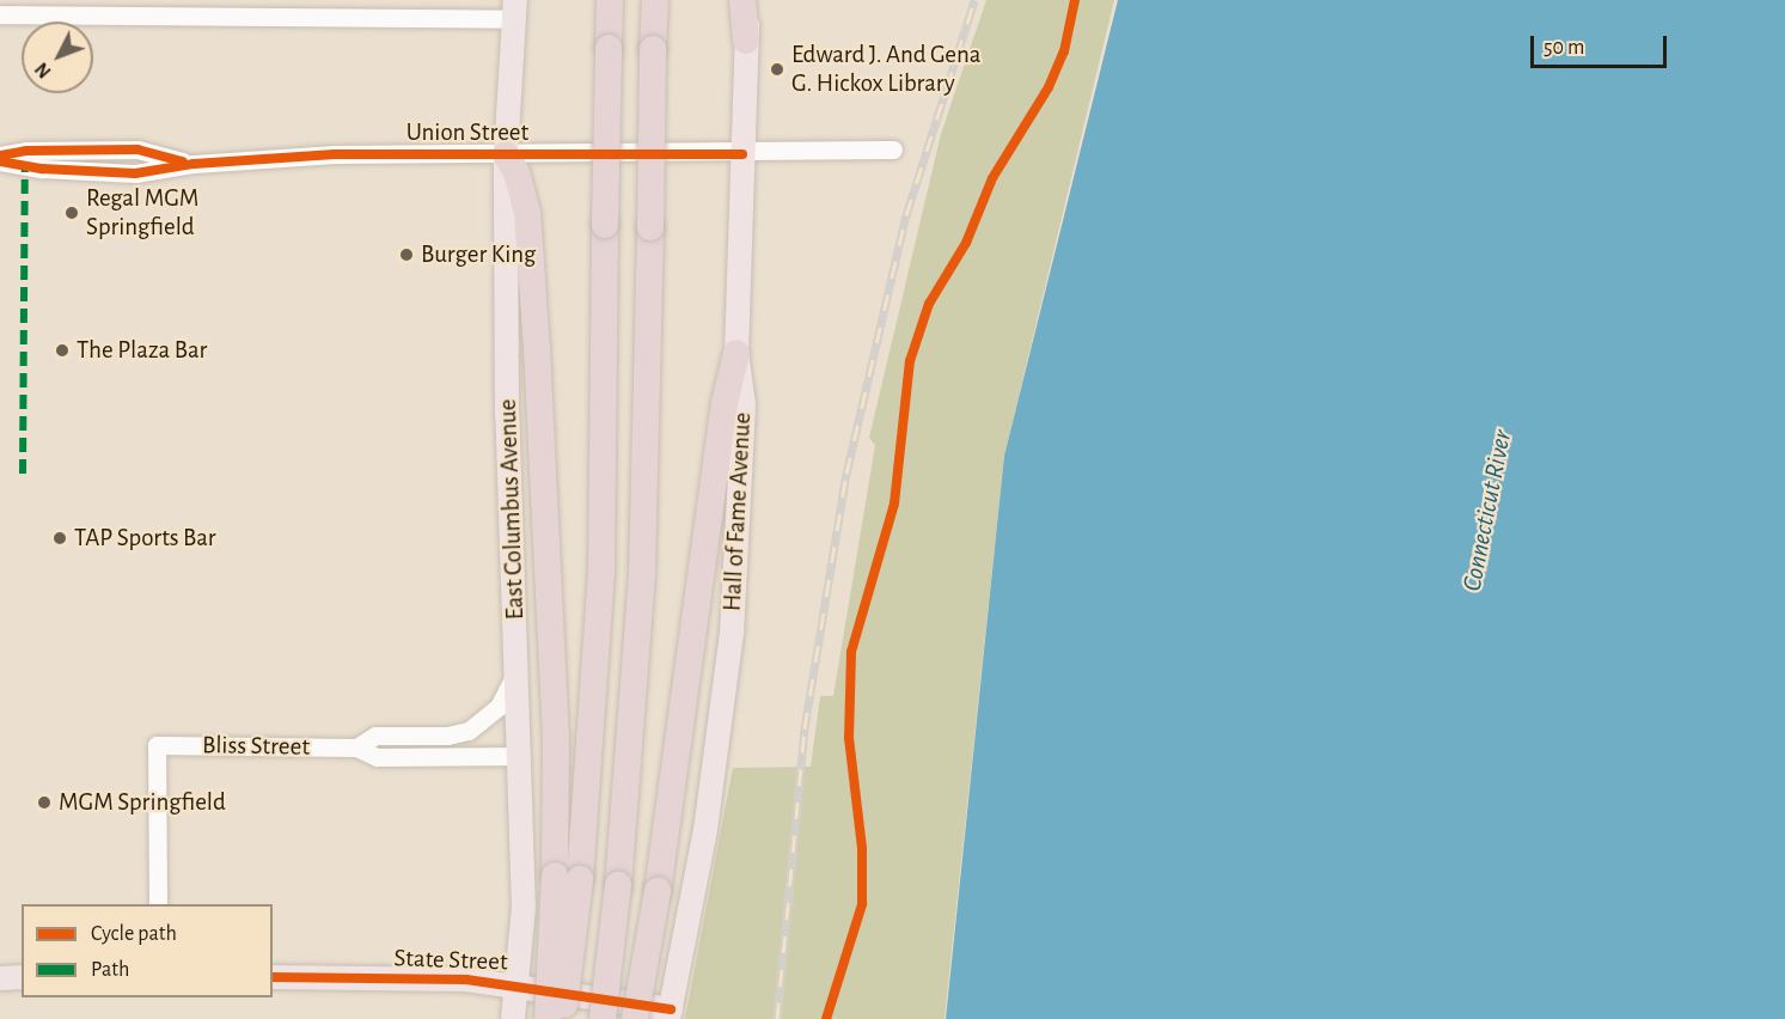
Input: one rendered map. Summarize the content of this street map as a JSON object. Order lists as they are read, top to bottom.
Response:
{
  "streets": {
    "main road": ["East Columbus Avenue", "Hall of Fame Avenue", "State Street"],
    "street": ["Union Street", "Bliss Street"]
  },
  "crossings": [
    ["Union Street", "East Columbus Avenue"],
    ["Union Street", "Hall of Fame Avenue"],
    ["East Columbus Avenue", "Bliss Street"],
    ["East Columbus Avenue", "State Street"],
    ["Hall of Fame Avenue", "State Street"]
  ],
  "water": ["Connecticut River"],
  "places": [
    "Edward J. And Gena G. Hickox Library",
    "Regal MGM Springfield",
    "Burger King",
    "The Plaza Bar",
    "TAP Sports Bar",
    "MGM Springfield"
  ],
  "legend": ["Cycle path", "Path"],
  "scale_bar": "50 m",
  "north": "bottom left"
}
